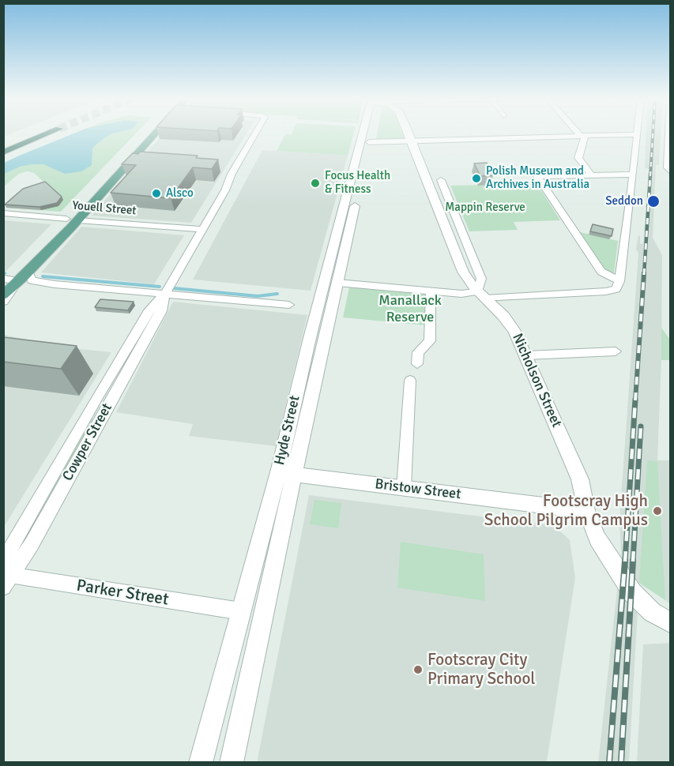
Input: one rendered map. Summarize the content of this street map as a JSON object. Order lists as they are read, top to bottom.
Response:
{
  "streets": {
    "street": [
      "Youell Street",
      "Nicholson Street",
      "Hyde Street",
      "Cowper Street",
      "Bristow Street",
      "Parker Street"
    ]
  },
  "crossings": [
    ["Youell Street", "Cowper Street"],
    ["Nicholson Street", "Bristow Street"],
    ["Hyde Street", "Bristow Street"],
    ["Hyde Street", "Parker Street"],
    ["Cowper Street", "Parker Street"]
  ],
  "parks": ["Mappin Reserve", "Manallack Reserve"],
  "places": [
    "Polish Museum and Archives in Australia",
    "Focus Health & Fitness",
    "Alsco",
    "Seddon",
    "Footscray High School Pilgrim Campus",
    "Footscray City Primary School"
  ]
}
